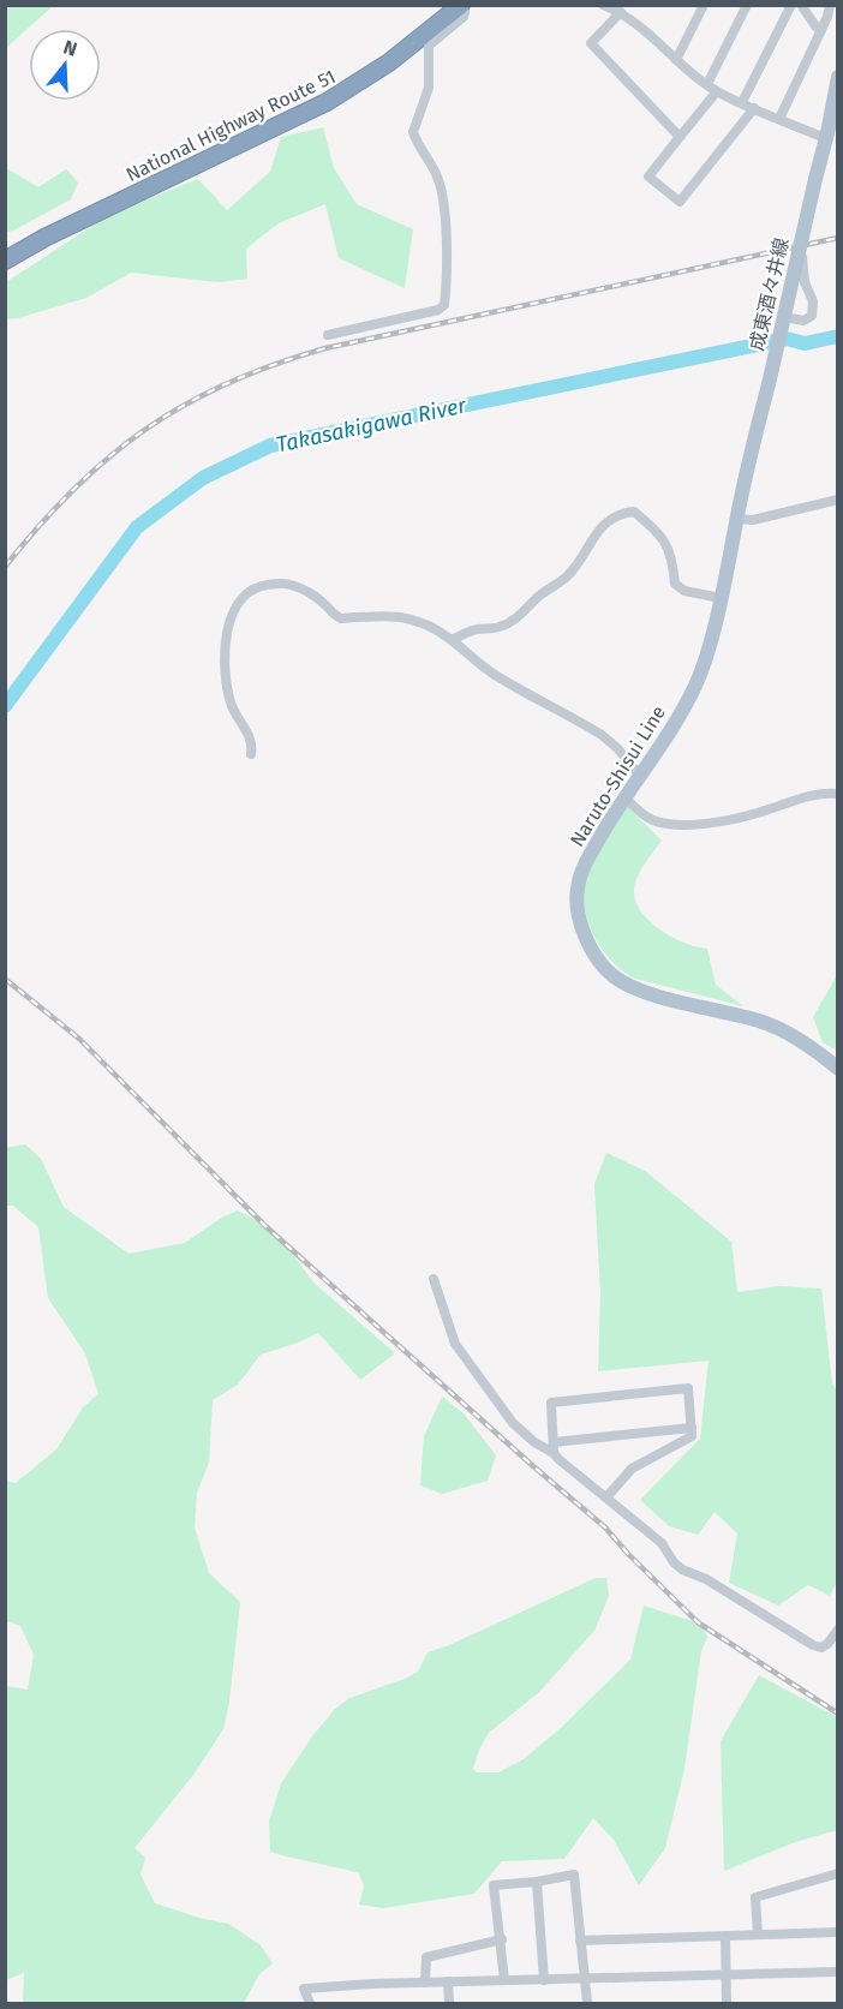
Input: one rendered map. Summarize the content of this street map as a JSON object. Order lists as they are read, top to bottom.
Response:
{
  "streets": {
    "highway": ["National Highway Route 51"],
    "main road": ["成東酒々井線", "Naruto-Shisui Line"]
  },
  "crossings": [
    ["成東酒々井線", "Naruto-Shisui Line"]
  ],
  "water": ["Takasakigawa River"],
  "north": "top"
}
